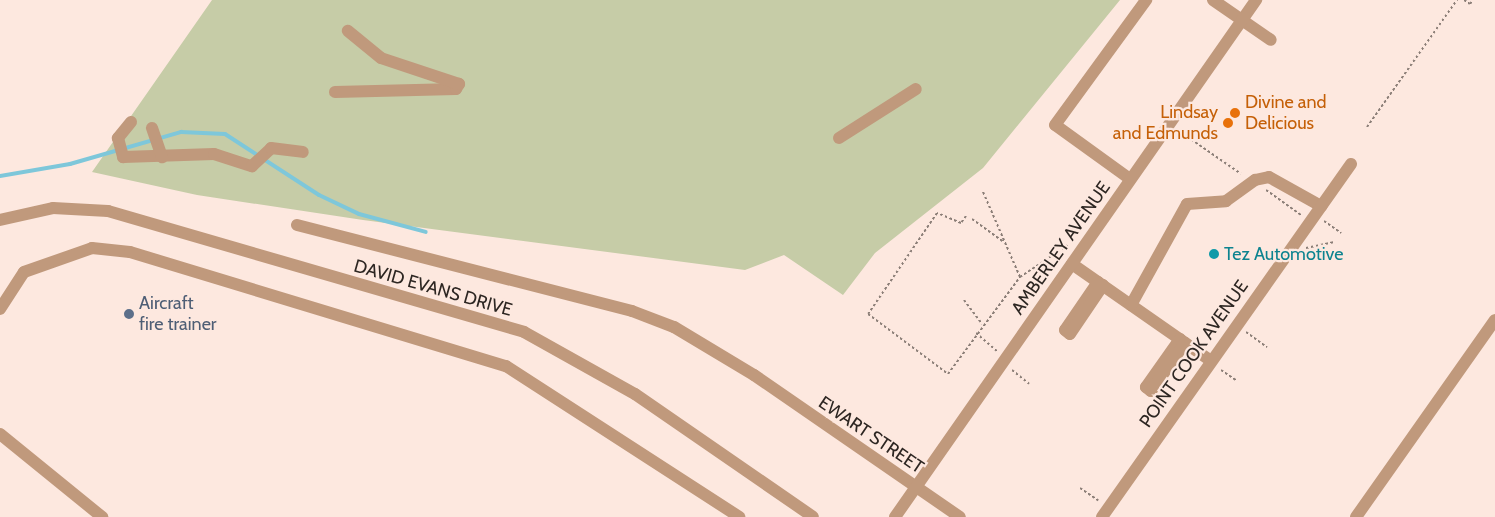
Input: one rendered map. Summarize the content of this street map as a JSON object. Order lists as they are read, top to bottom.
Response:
{
  "streets": {
    "street": [
      "AMBERLEY AVENUE",
      "DAVID EVANS DRIVE",
      "POINT COOK AVENUE",
      "EWART STREET"
    ]
  },
  "crossings": [
    ["AMBERLEY AVENUE", "EWART STREET"]
  ],
  "places": [
    "Divine and Delicious",
    "Lindsay and Edmunds",
    "Tez Automotive",
    "Aircraft fire trainer"
  ]
}
